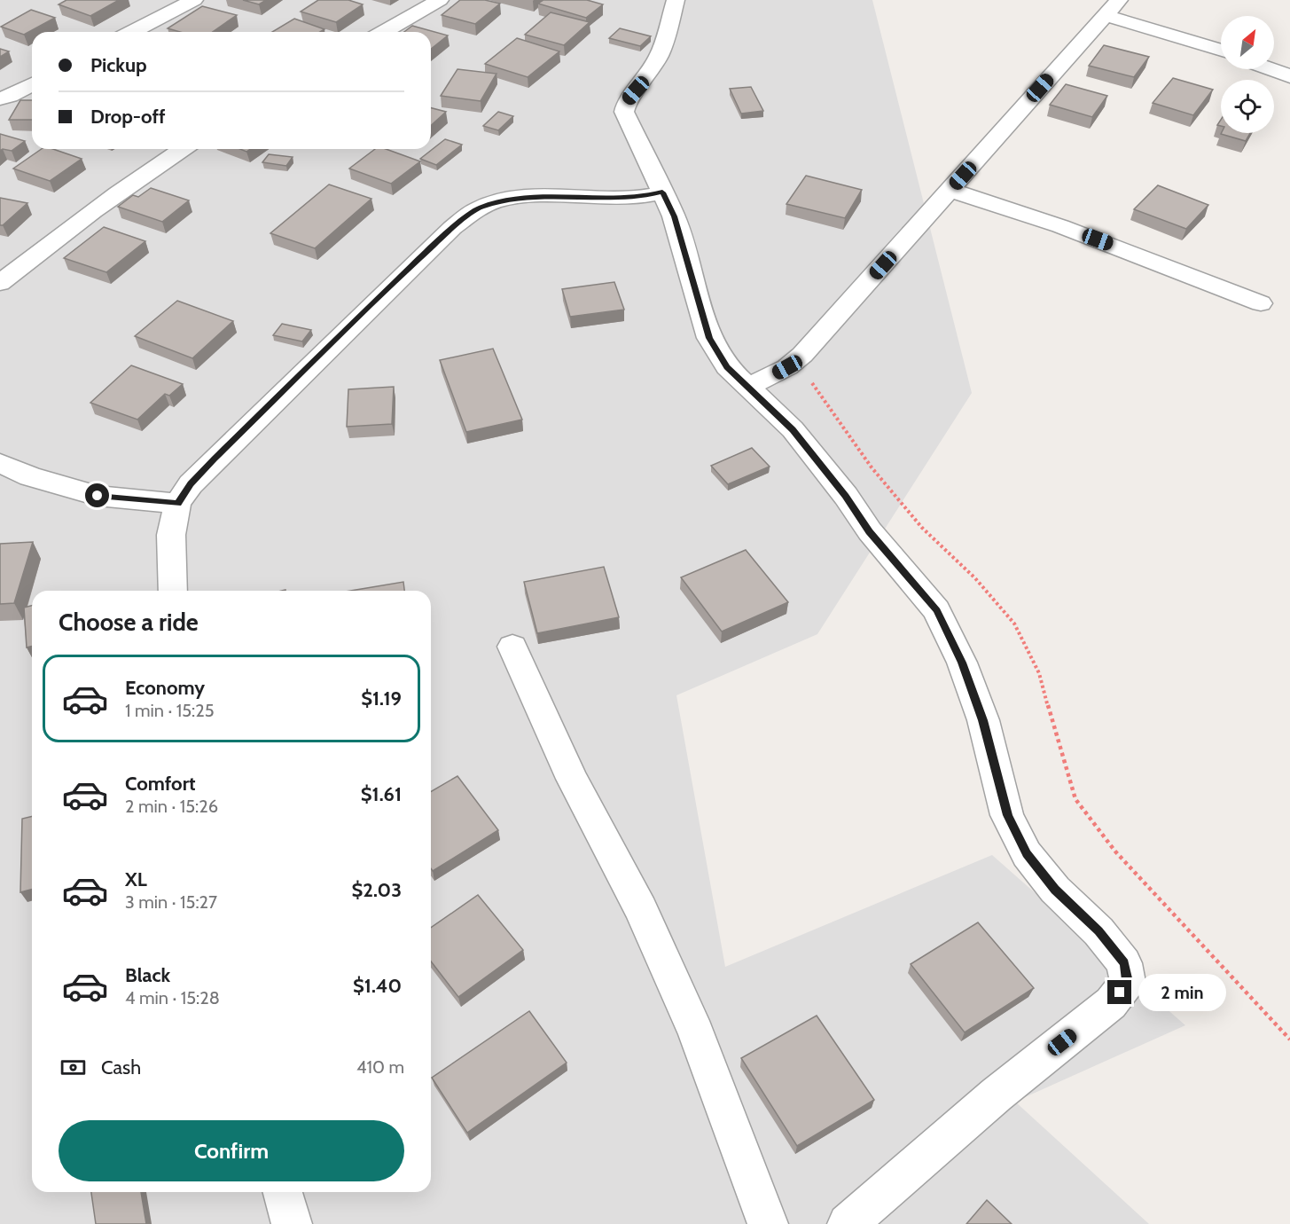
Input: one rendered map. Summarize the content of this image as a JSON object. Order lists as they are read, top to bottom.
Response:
{
  "north": "top right",
  "page": {
    "banner": ["Pickup", "Drop-off"],
    "heading": "Choose a ride",
    "list": [
      {
        "name": "Economy",
        "note": "1 min · 15:25",
        "value": "$1.19"
      },
      {
        "name": "Comfort",
        "note": "2 min · 15:26",
        "value": "$1.61"
      },
      {
        "name": "XL",
        "note": "3 min · 15:27",
        "value": "$2.03"
      },
      {
        "name": "Black",
        "note": "4 min · 15:28",
        "value": "$1.40"
      }
    ],
    "bubble": "2 min",
    "pay": ["Cash", "410 m"],
    "buttons": "Confirm"
  }
}
